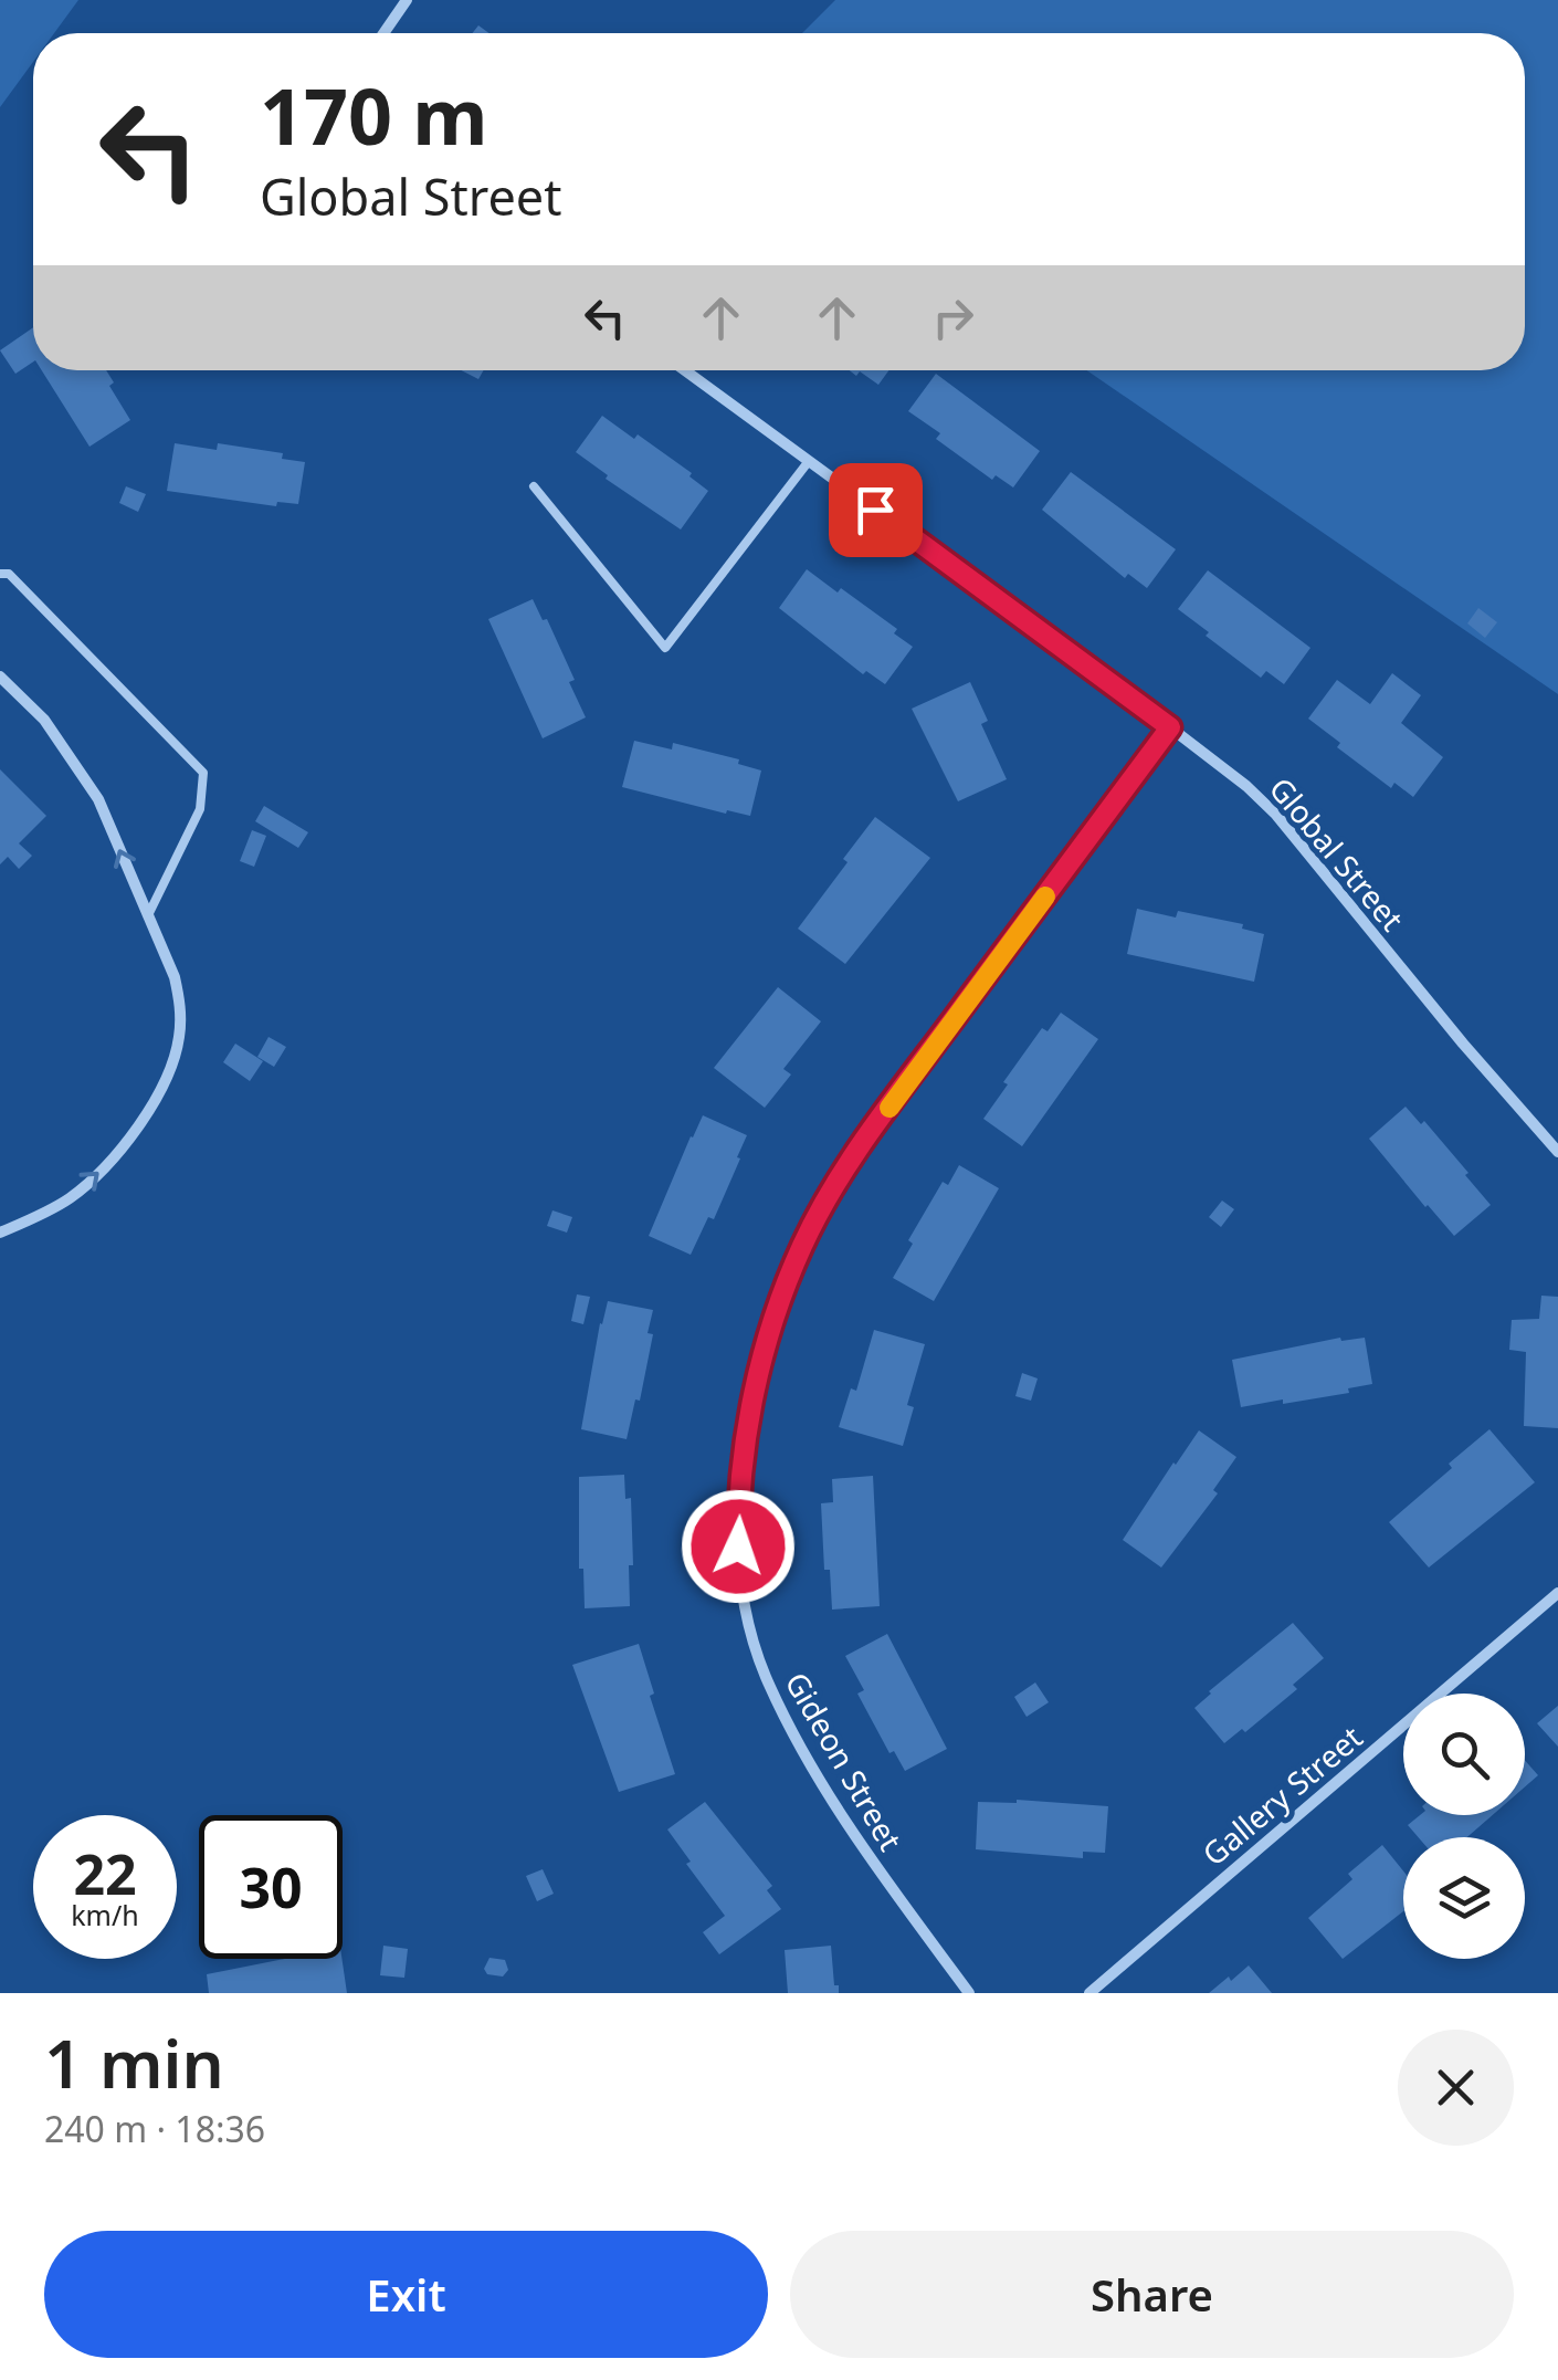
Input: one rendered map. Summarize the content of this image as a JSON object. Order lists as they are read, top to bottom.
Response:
{
  "streets": {
    "street": ["Global Street", "Gideon Street", "Gallery Street"]
  },
  "crossings": [
    ["Global Street", "Gideon Street"]
  ],
  "page": {
    "turn": ["170 m", "Global Street"],
    "speed": "22 km/h",
    "limit": "30",
    "heading": ["1 min", "240 m · 18:36"],
    "buttons": ["Exit", "Share"]
  }
}
